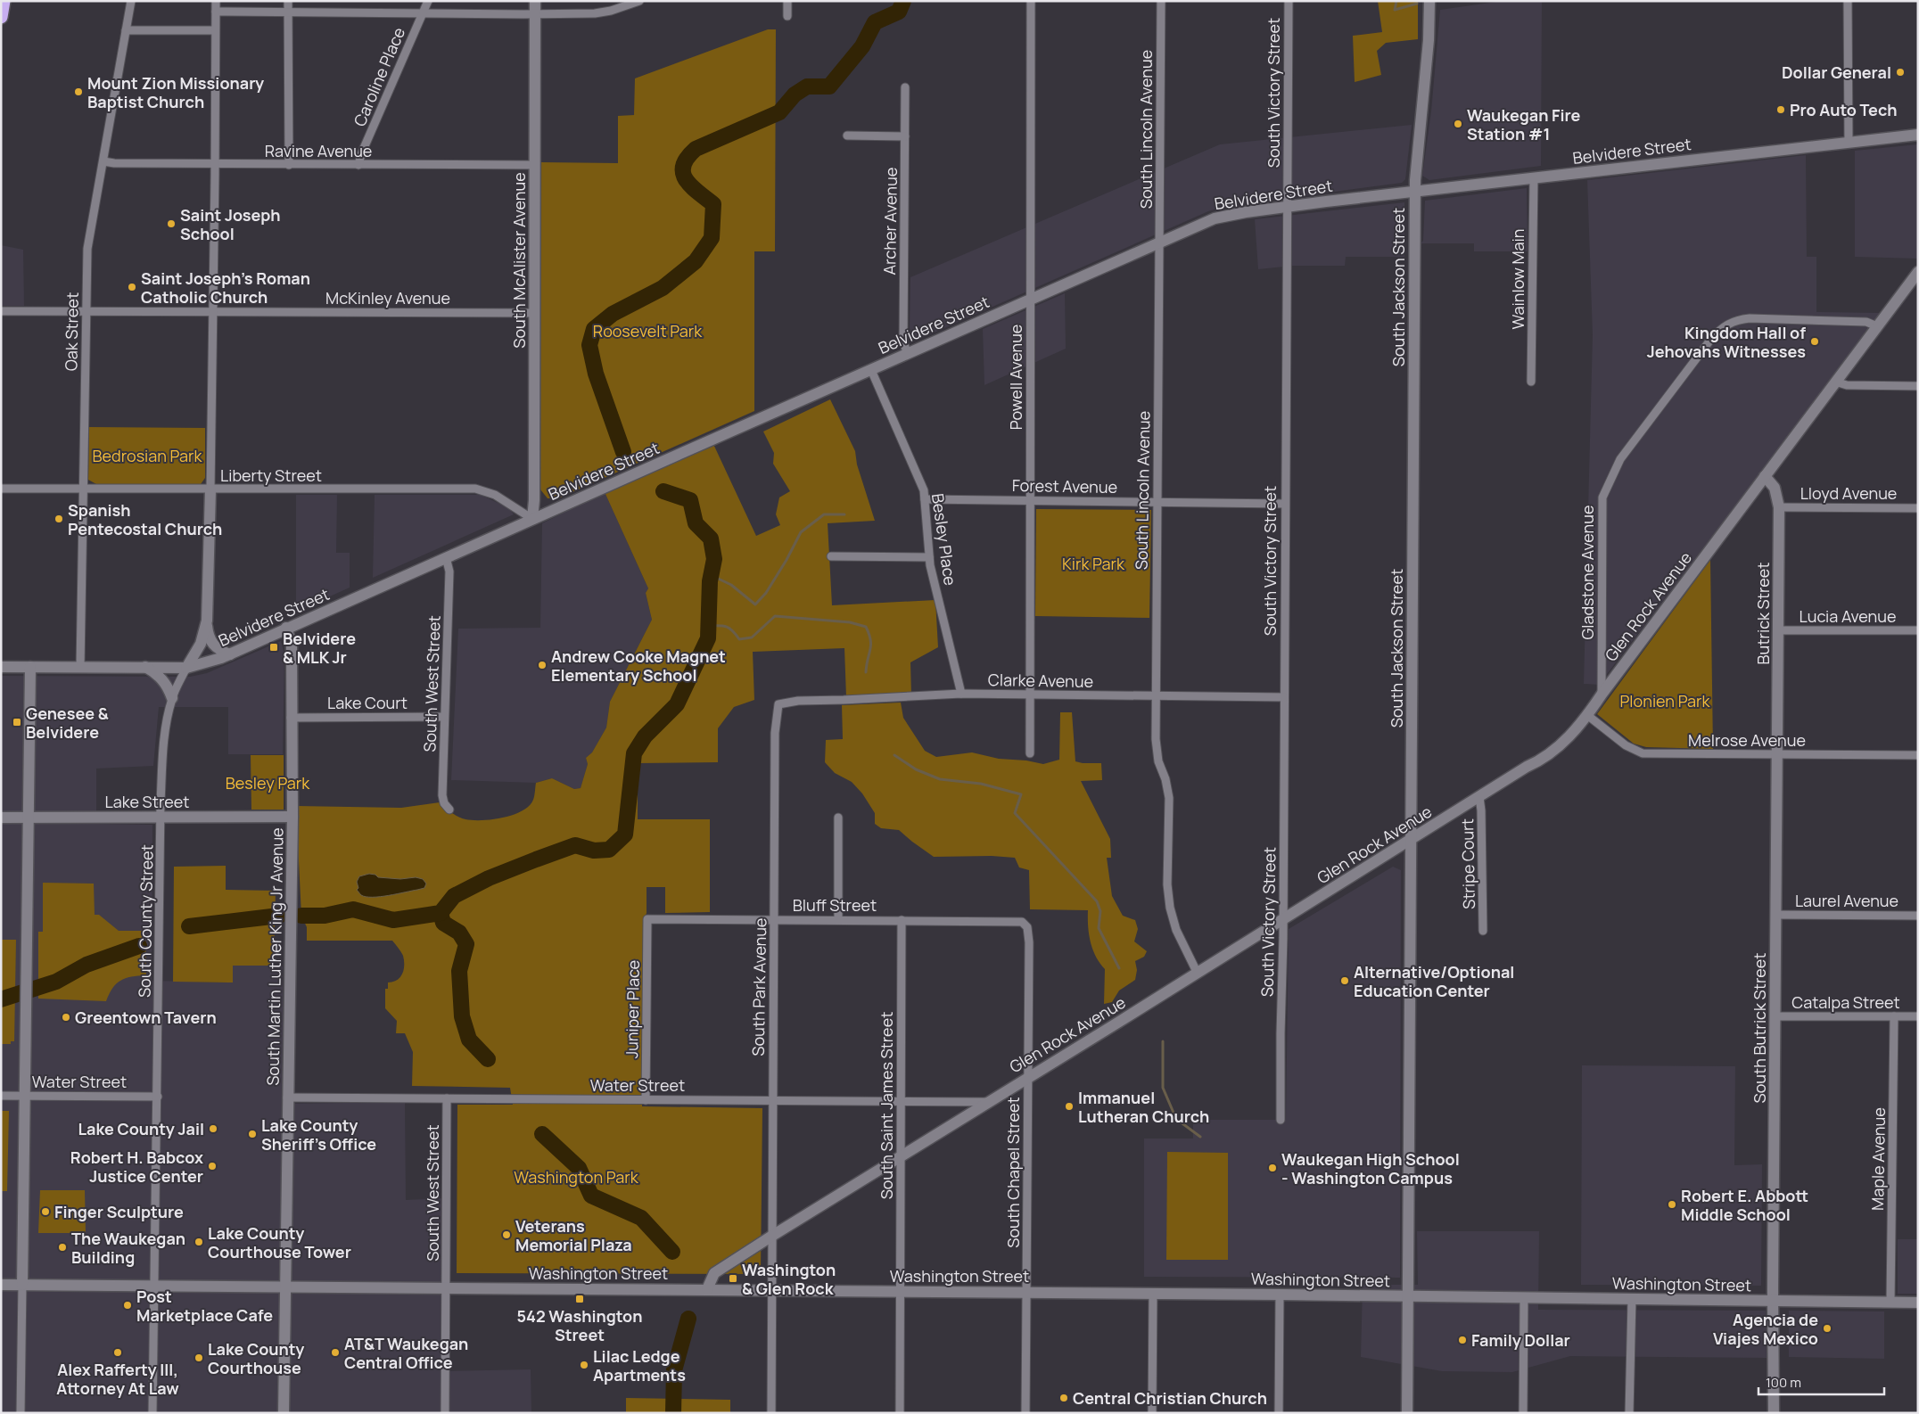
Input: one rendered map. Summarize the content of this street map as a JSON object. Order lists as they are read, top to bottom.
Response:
{
  "streets": {
    "street": [
      "Caroline Place",
      "South Victory Street",
      "South Lincoln Avenue",
      "Ravine Avenue",
      "Belvidere Street",
      "Archer Avenue",
      "South McAlister Avenue",
      "Wainlow Main",
      "South Jackson Street",
      "McKinley Avenue",
      "Oak Street",
      "Powell Avenue",
      "Liberty Street",
      "Forest Avenue",
      "Lloyd Avenue",
      "Besley Place",
      "Gladstone Avenue",
      "Glen Rock Avenue",
      "Butrick Street",
      "Lucia Avenue",
      "Clarke Avenue",
      "South West Street",
      "Lake Court",
      "Melrose Avenue",
      "Lake Street",
      "Stripe Court",
      "Laurel Avenue",
      "Bluff Street",
      "South County Street",
      "South Martin Luther King Jr Avenue",
      "South Park Avenue",
      "Catalpa Street",
      "Juniper Place",
      "South Butrick Street",
      "Water Street",
      "South Saint James Street",
      "Maple Avenue",
      "South Chapel Street",
      "Washington Street"
    ]
  },
  "crossings": [
    ["Caroline Place", "Ravine Avenue"],
    ["South Victory Street", "Belvidere Street"],
    ["South Victory Street", "Forest Avenue"],
    ["South Victory Street", "Glen Rock Avenue"],
    ["South Victory Street", "Clarke Avenue"],
    ["South Lincoln Avenue", "Belvidere Street"],
    ["South Lincoln Avenue", "Forest Avenue"],
    ["South Lincoln Avenue", "Glen Rock Avenue"],
    ["South Lincoln Avenue", "Clarke Avenue"],
    ["Ravine Avenue", "South McAlister Avenue"],
    ["Ravine Avenue", "Oak Street"],
    ["Belvidere Street", "Archer Avenue"],
    ["Belvidere Street", "South McAlister Avenue"],
    ["Belvidere Street", "Wainlow Main"],
    ["Belvidere Street", "South Jackson Street"],
    ["Belvidere Street", "Oak Street"],
    ["Belvidere Street", "Powell Avenue"],
    ["Belvidere Street", "Liberty Street"],
    ["Belvidere Street", "Besley Place"],
    ["Belvidere Street", "South West Street"],
    ["Belvidere Street", "South County Street"],
    ["Belvidere Street", "South Martin Luther King Jr Avenue"],
    ["South McAlister Avenue", "McKinley Avenue"],
    ["South McAlister Avenue", "Liberty Street"],
    ["South Jackson Street", "Glen Rock Avenue"],
    ["South Jackson Street", "Washington Street"],
    ["McKinley Avenue", "Oak Street"],
    ["Oak Street", "Liberty Street"],
    ["Powell Avenue", "Forest Avenue"],
    ["Powell Avenue", "Clarke Avenue"],
    ["Forest Avenue", "Besley Place"],
    ["Lloyd Avenue", "Butrick Street"],
    ["Besley Place", "Clarke Avenue"],
    ["Gladstone Avenue", "Glen Rock Avenue"],
    ["Glen Rock Avenue", "Butrick Street"],
    ["Glen Rock Avenue", "Melrose Avenue"],
    ["Glen Rock Avenue", "Stripe Court"],
    ["Glen Rock Avenue", "South Park Avenue"],
    ["Glen Rock Avenue", "Water Street"],
    ["Glen Rock Avenue", "South Saint James Street"],
    ["Glen Rock Avenue", "South Chapel Street"],
    ["Glen Rock Avenue", "Washington Street"],
    ["Butrick Street", "Lucia Avenue"],
    ["Butrick Street", "Melrose Avenue"],
    ["Butrick Street", "South Butrick Street"],
    ["Clarke Avenue", "South Park Avenue"],
    ["South West Street", "Lake Court"],
    ["South West Street", "Water Street"],
    ["South West Street", "Washington Street"],
    ["Lake Court", "South Martin Luther King Jr Avenue"],
    ["Melrose Avenue", "South Butrick Street"],
    ["Lake Street", "South County Street"],
    ["Lake Street", "South Martin Luther King Jr Avenue"],
    ["Laurel Avenue", "South Butrick Street"],
    ["Bluff Street", "South Park Avenue"],
    ["Bluff Street", "Juniper Place"],
    ["Bluff Street", "South Saint James Street"],
    ["Bluff Street", "South Chapel Street"],
    ["South County Street", "Water Street"],
    ["South County Street", "Washington Street"],
    ["South Martin Luther King Jr Avenue", "Water Street"],
    ["South Martin Luther King Jr Avenue", "Washington Street"],
    ["South Park Avenue", "Water Street"],
    ["South Park Avenue", "Washington Street"],
    ["Catalpa Street", "South Butrick Street"],
    ["Catalpa Street", "Maple Avenue"],
    ["Juniper Place", "Water Street"],
    ["South Butrick Street", "Washington Street"],
    ["Water Street", "South Saint James Street"],
    ["South Saint James Street", "Washington Street"],
    ["Maple Avenue", "Washington Street"],
    ["South Chapel Street", "Washington Street"]
  ],
  "parks": [
    "Roosevelt Park",
    "Bedrosian Park",
    "Kirk Park",
    "Plonien Park",
    "Besley Park",
    "Washington Park"
  ],
  "places": {
    "other": [
      "Dollar General",
      "Mount Zion Missionary Baptist Church",
      "Pro Auto Tech",
      "Waukegan Fire Station #1",
      "Saint Joseph School",
      "Saint Joseph's Roman Catholic Church",
      "Kingdom Hall of Jehovahs Witnesses",
      "Spanish Pentecostal Church",
      "Andrew Cooke Magnet Elementary School",
      "Alternative/Optional Education Center",
      "Greentown Tavern",
      "Immanuel Lutheran Church",
      "Lake County Jail",
      "Lake County Sheriff's Office",
      "Robert H. Babcox Justice Center",
      "Waukegan High School - Washington Campus",
      "Robert E. Abbott Middle School",
      "Finger Sculpture",
      "Veterans Memorial Plaza",
      "Lake County Courthouse Tower",
      "The Waukegan Building",
      "Post Marketplace Cafe",
      "Agencia de Viajes Mexico",
      "Family Dollar",
      "Alex Rafferty III, Attorney At Law",
      "AT&T Waukegan Central Office",
      "Lake County Courthouse",
      "Lilac Ledge Apartments",
      "Central Christian Church"
    ],
    "transit": [
      "Belvidere & MLK Jr",
      "Genesee & Belvidere",
      "Washington & Glen Rock",
      "542 Washington Street"
    ]
  },
  "scale_bar": "100 m"
}
